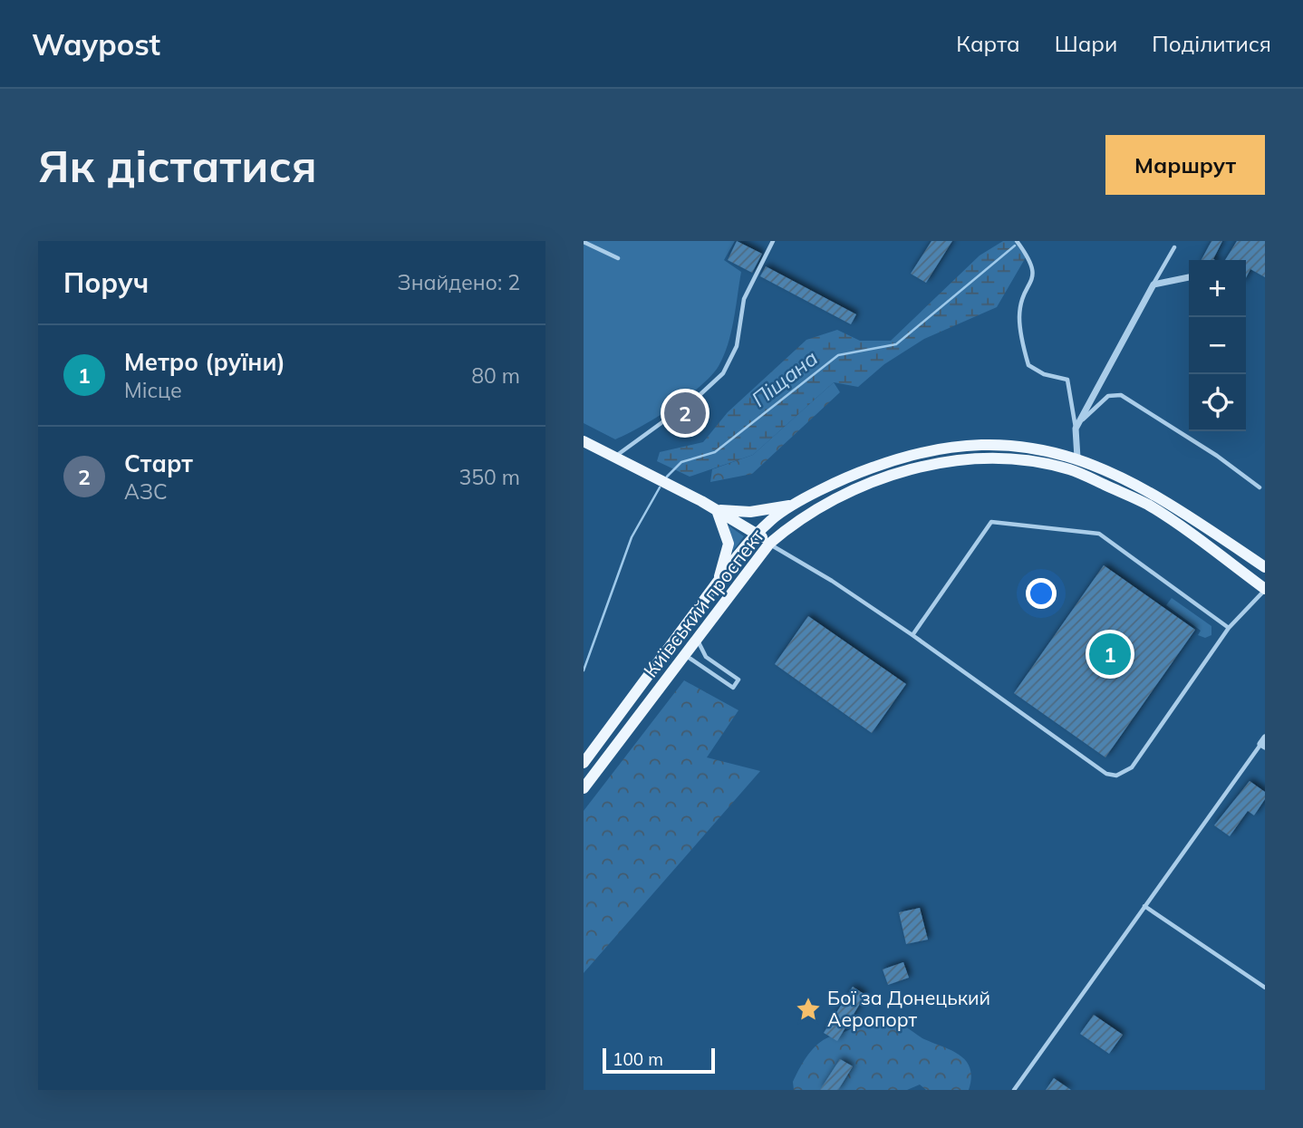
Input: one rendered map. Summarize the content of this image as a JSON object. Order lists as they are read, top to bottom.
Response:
{
  "streets": {
    "main road": ["Київський проспект"]
  },
  "water": ["Піщана"],
  "places": {
    "place": ["Бої за Донецький Аеропорт"]
  },
  "scale_bar": "100 m",
  "page": {
    "header": "Waypost",
    "nav": ["Карта", "Шари", "Поділитися"],
    "buttons": "Маршрут",
    "title": "Як дістатися",
    "heading": ["Поруч", "Знайдено: 2"],
    "map_buttons": ["+", "−"],
    "list": [
      {
        "mark": "1",
        "name": "Метро (руїни)",
        "note": "Місце",
        "value": "80 m"
      },
      {
        "mark": "2",
        "name": "Старт",
        "note": "АЗС",
        "value": "350 m"
      }
    ],
    "pins": ["2", "1"],
    "scale": "100 m"
  }
}
